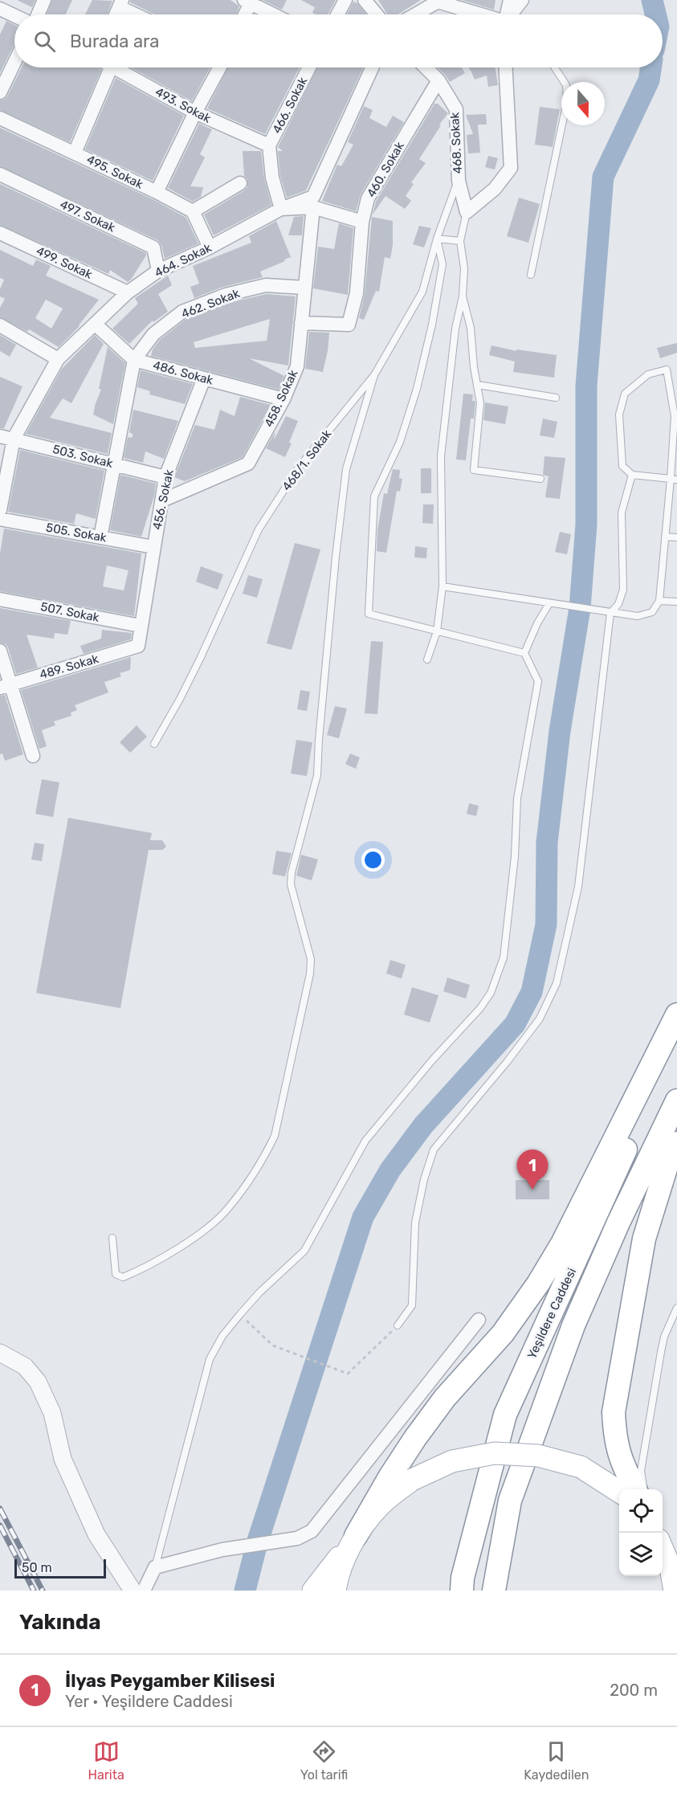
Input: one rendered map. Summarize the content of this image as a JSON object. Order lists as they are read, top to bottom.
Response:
{
  "streets": {
    "highway": ["Yeşildere Caddesi"],
    "street": [
      "493. Sokak",
      "466. Sokak",
      "468. Sokak",
      "460. Sokak",
      "495. Sokak",
      "497. Sokak",
      "464. Sokak",
      "499. Sokak",
      "462. Sokak",
      "486. Sokak",
      "458. Sokak",
      "503. Sokak",
      "456. Sokak",
      "505. Sokak",
      "507. Sokak",
      "489. Sokak"
    ],
    "lane": ["468/1. Sokak"]
  },
  "crossings": [
    ["493. Sokak", "466. Sokak"],
    ["466. Sokak", "464. Sokak"],
    ["468. Sokak", "460. Sokak"],
    ["468. Sokak", "468/1. Sokak"],
    ["460. Sokak", "458. Sokak"],
    ["497. Sokak", "464. Sokak"],
    ["464. Sokak", "499. Sokak"],
    ["464. Sokak", "486. Sokak"],
    ["464. Sokak", "503. Sokak"],
    ["462. Sokak", "486. Sokak"],
    ["462. Sokak", "458. Sokak"],
    ["486. Sokak", "458. Sokak"],
    ["486. Sokak", "456. Sokak"],
    ["458. Sokak", "456. Sokak"],
    ["503. Sokak", "456. Sokak"],
    ["456. Sokak", "505. Sokak"],
    ["456. Sokak", "507. Sokak"],
    ["456. Sokak", "489. Sokak"]
  ],
  "scale_bar": "50 m",
  "north": "bottom",
  "page": {
    "search": "Burada ara",
    "pins": "1",
    "scale": "50 m",
    "heading": "Yakında",
    "list": [
      {
        "mark": "1",
        "name": "İlyas Peygamber Kilisesi",
        "note": "Yer · Yeşildere Caddesi",
        "value": "200 m"
      }
    ],
    "nav": ["Harita", "Yol tarifi", "Kaydedilen"]
  }
}
